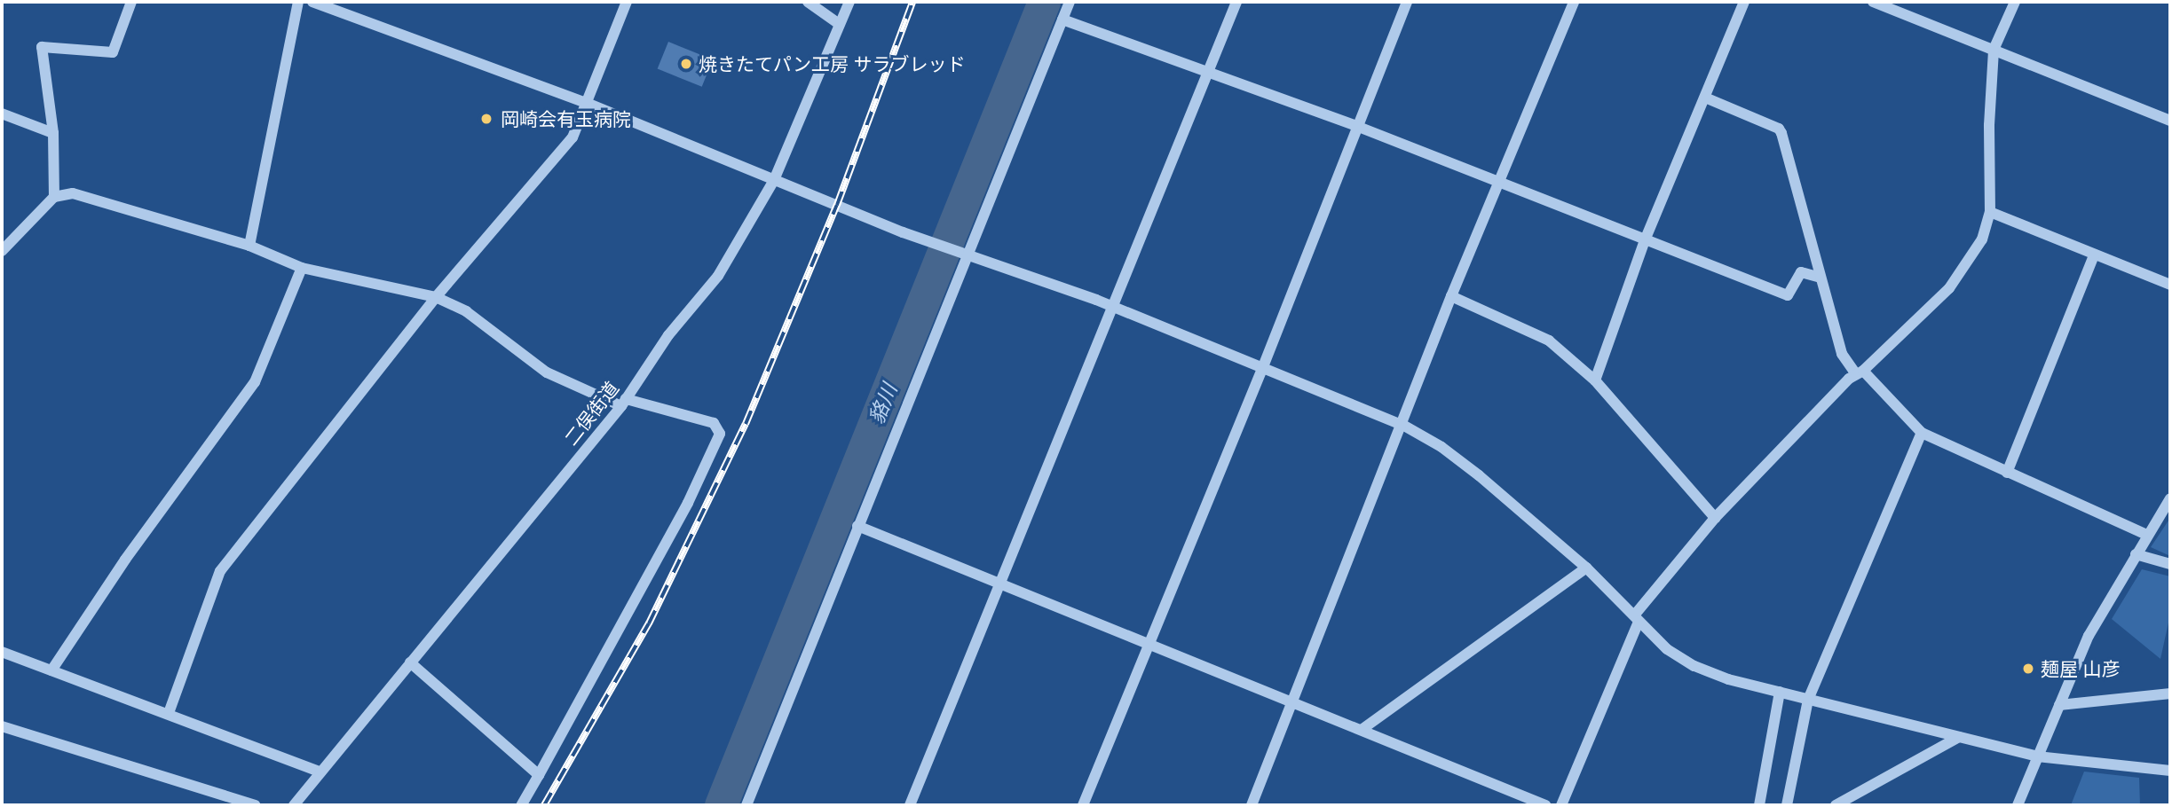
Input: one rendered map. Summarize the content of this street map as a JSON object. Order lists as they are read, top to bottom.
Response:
{
  "streets": {
    "street": ["二俣街道"]
  },
  "water": ["貉川"],
  "places": ["焼きたてパン工房 サラブレッド", "岡崎会有玉病院", "麺屋 山彦"]
}
